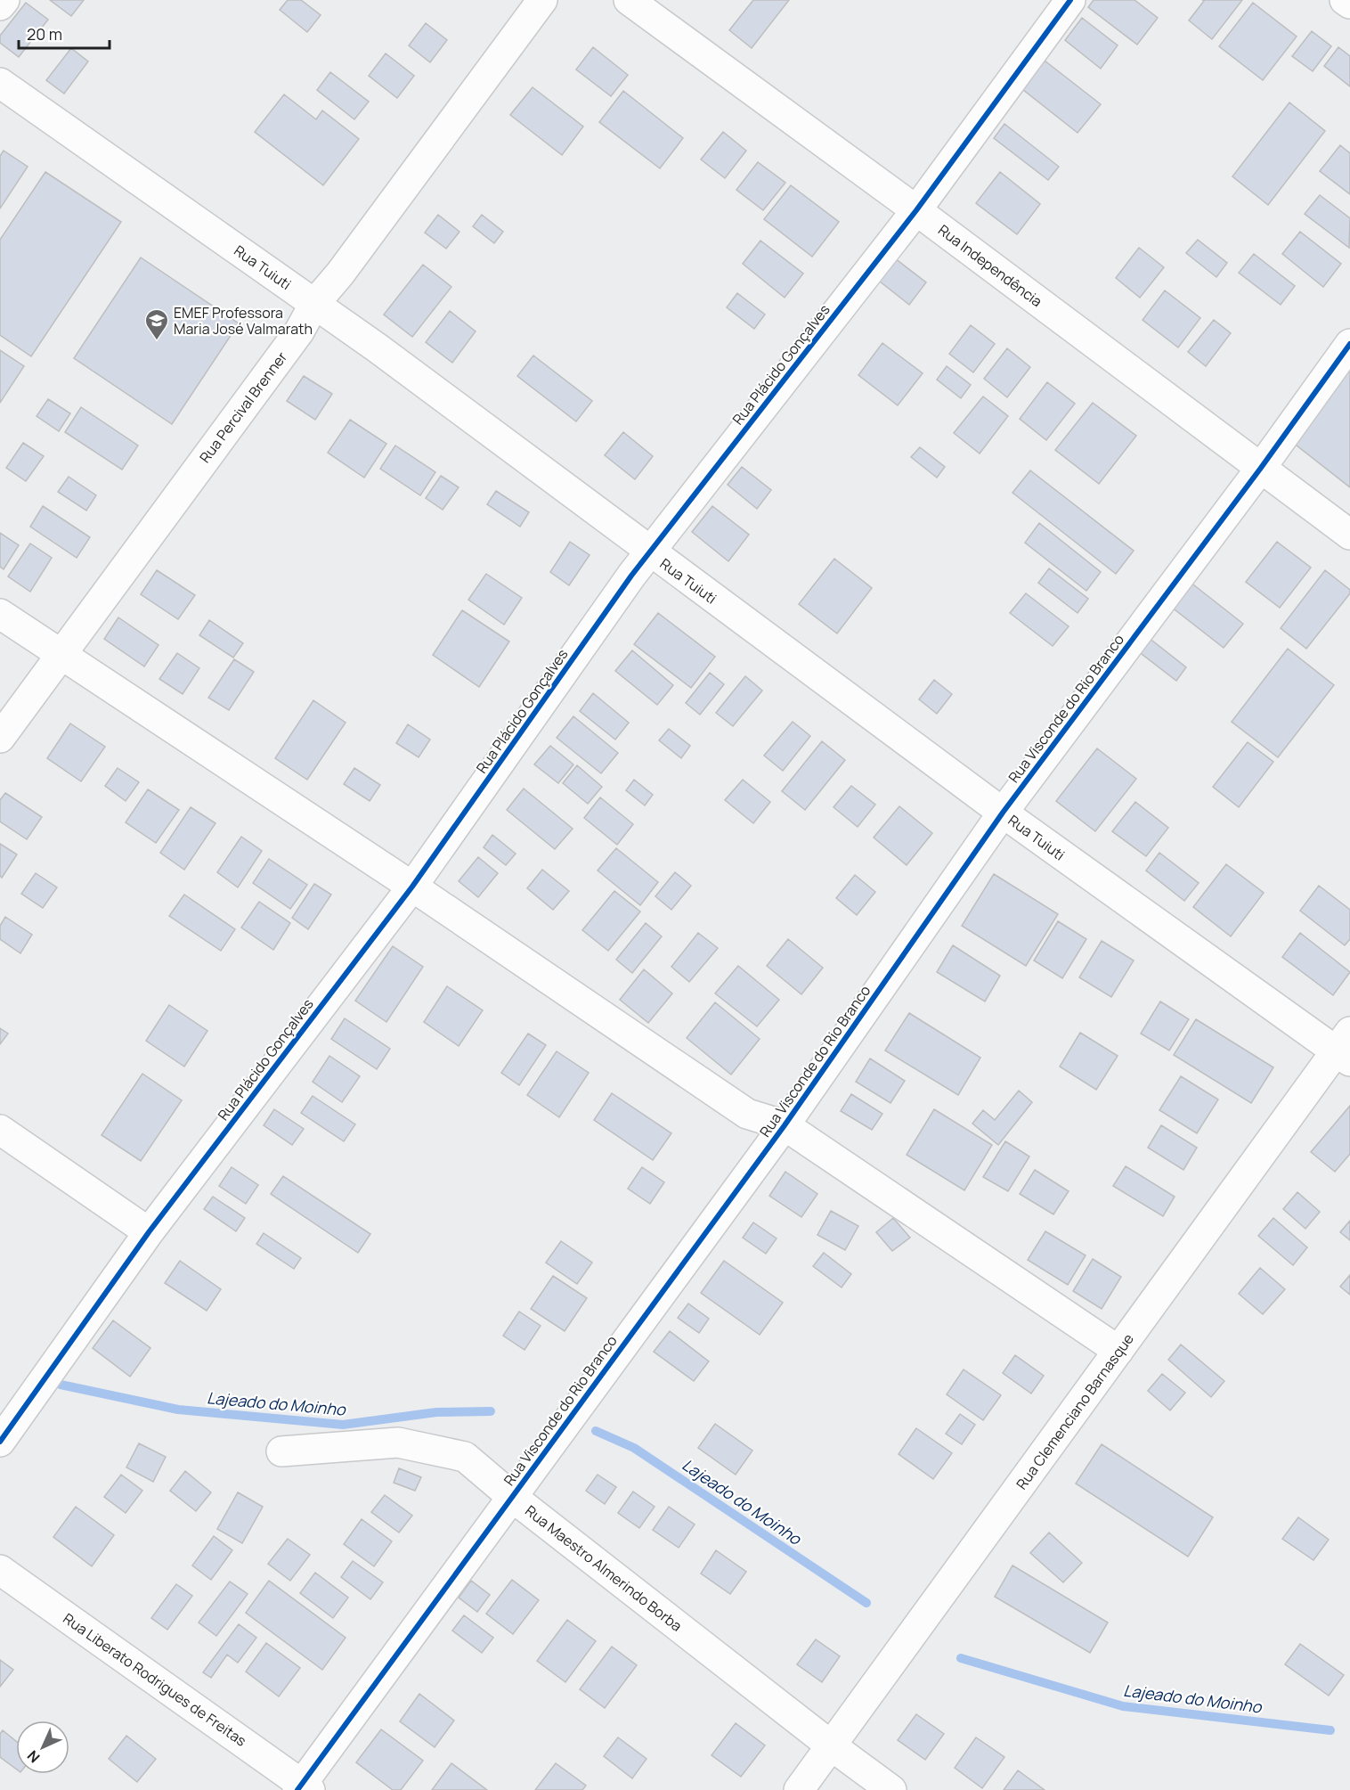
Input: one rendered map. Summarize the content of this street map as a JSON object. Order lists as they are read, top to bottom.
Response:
{
  "streets": {
    "street": [
      "Rua Independência",
      "Rua Tuiuti",
      "Rua Plácido Gonçalves",
      "Rua Percival Brenner",
      "Rua Visconde do Rio Branco",
      "Rua Clemenciano Barnasque",
      "Rua Maestro Almerindo Borba",
      "Rua Liberato Rodrigues de Freitas"
    ]
  },
  "crossings": [
    ["Rua Independência", "Rua Plácido Gonçalves"],
    ["Rua Independência", "Rua Visconde do Rio Branco"],
    ["Rua Tuiuti", "Rua Plácido Gonçalves"],
    ["Rua Tuiuti", "Rua Percival Brenner"],
    ["Rua Tuiuti", "Rua Visconde do Rio Branco"],
    ["Rua Tuiuti", "Rua Clemenciano Barnasque"],
    ["Rua Visconde do Rio Branco", "Rua Maestro Almerindo Borba"],
    ["Rua Visconde do Rio Branco", "Rua Liberato Rodrigues de Freitas"],
    ["Rua Clemenciano Barnasque", "Rua Maestro Almerindo Borba"]
  ],
  "water": ["Lajeado do Moinho"],
  "places": {
    "school or university": ["EMEF Professora Maria José Valmarath"]
  },
  "scale_bar": "20 m",
  "north": "bottom left"
}
